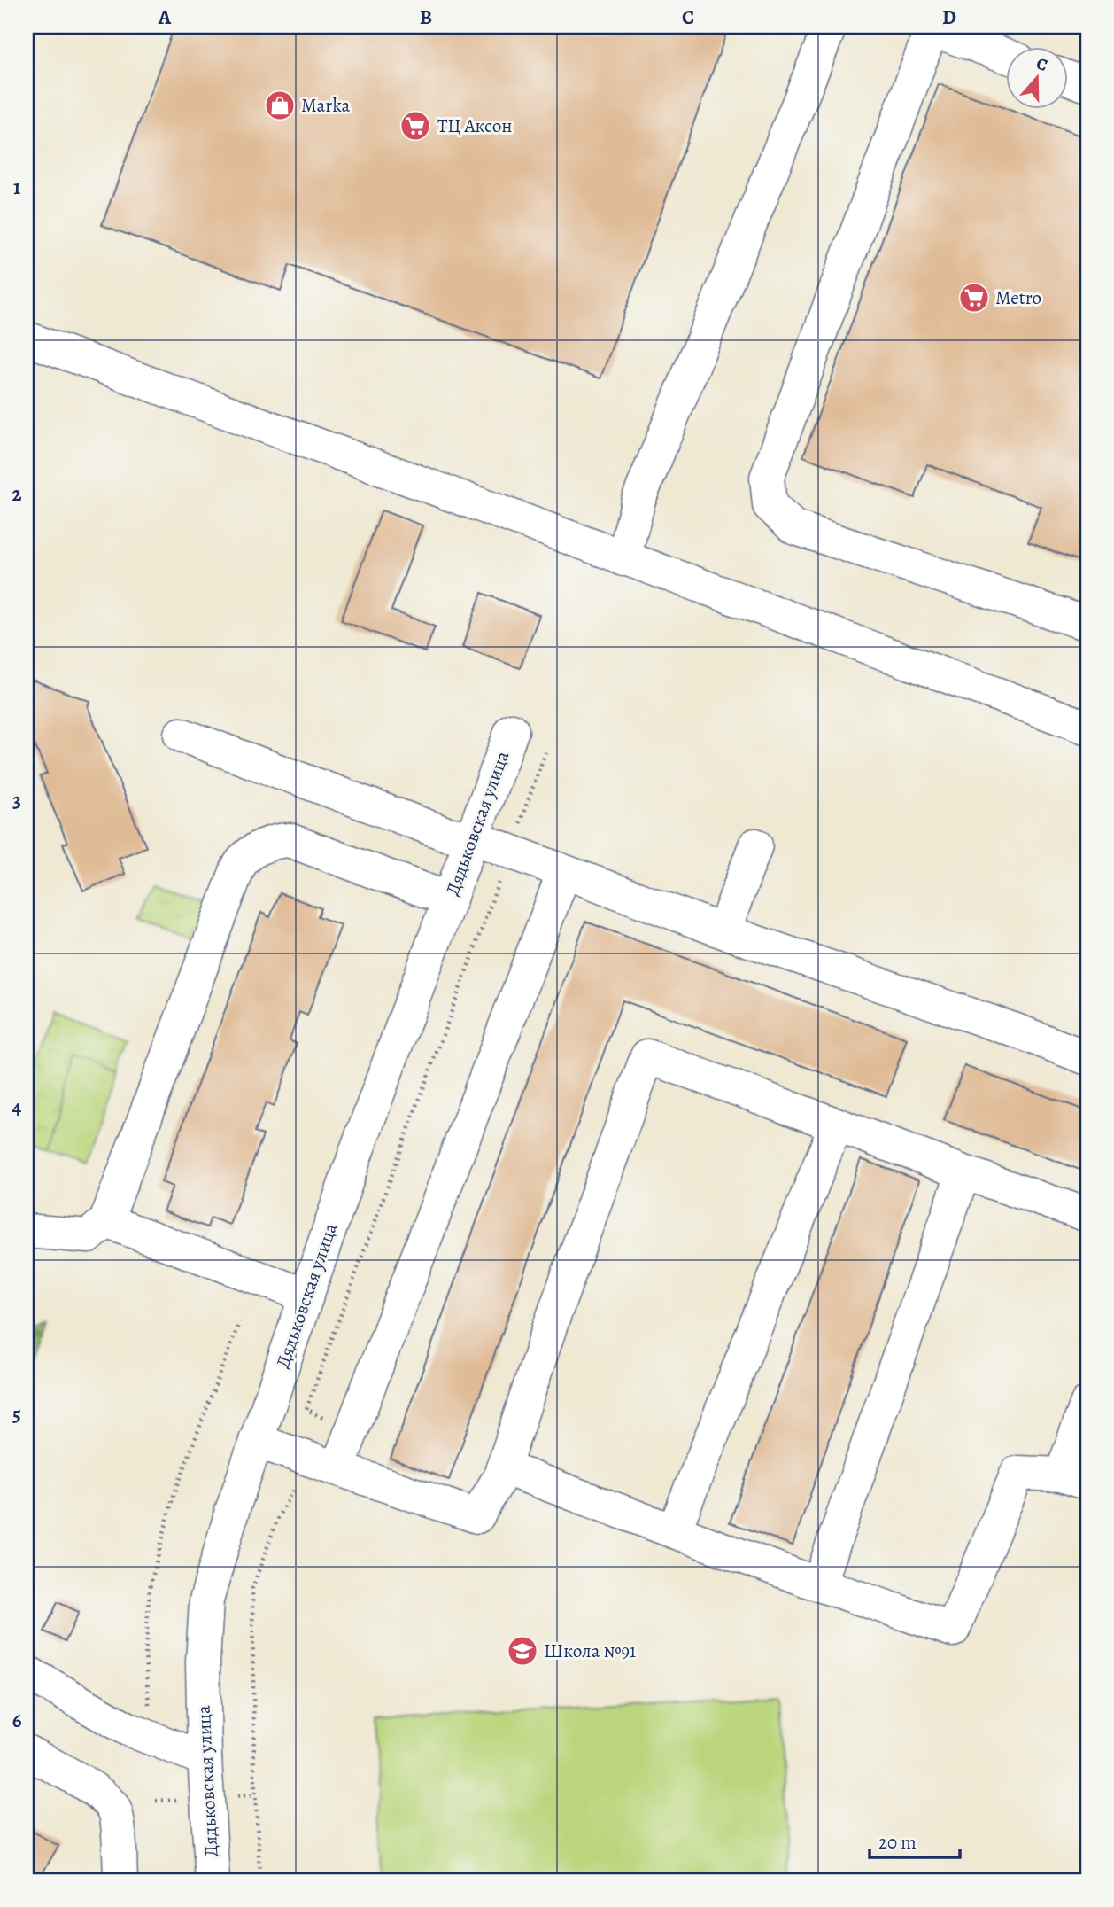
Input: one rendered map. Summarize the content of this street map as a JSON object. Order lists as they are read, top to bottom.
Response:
{
  "streets": {
    "street": ["Дядьковская улица"]
  },
  "places": {
    "shop": ["Marka"],
    "supermarket": ["ТЦ Аксон", "Metro"],
    "school or university": ["Школа №91"]
  },
  "scale_bar": "20 m",
  "north": "top",
  "grid": {
    "columns": [
      "A",
      "B",
      "C",
      "D"
    ],
    "rows": [
      "1",
      "2",
      "3",
      "4",
      "5",
      "6"
    ]
  }
}
